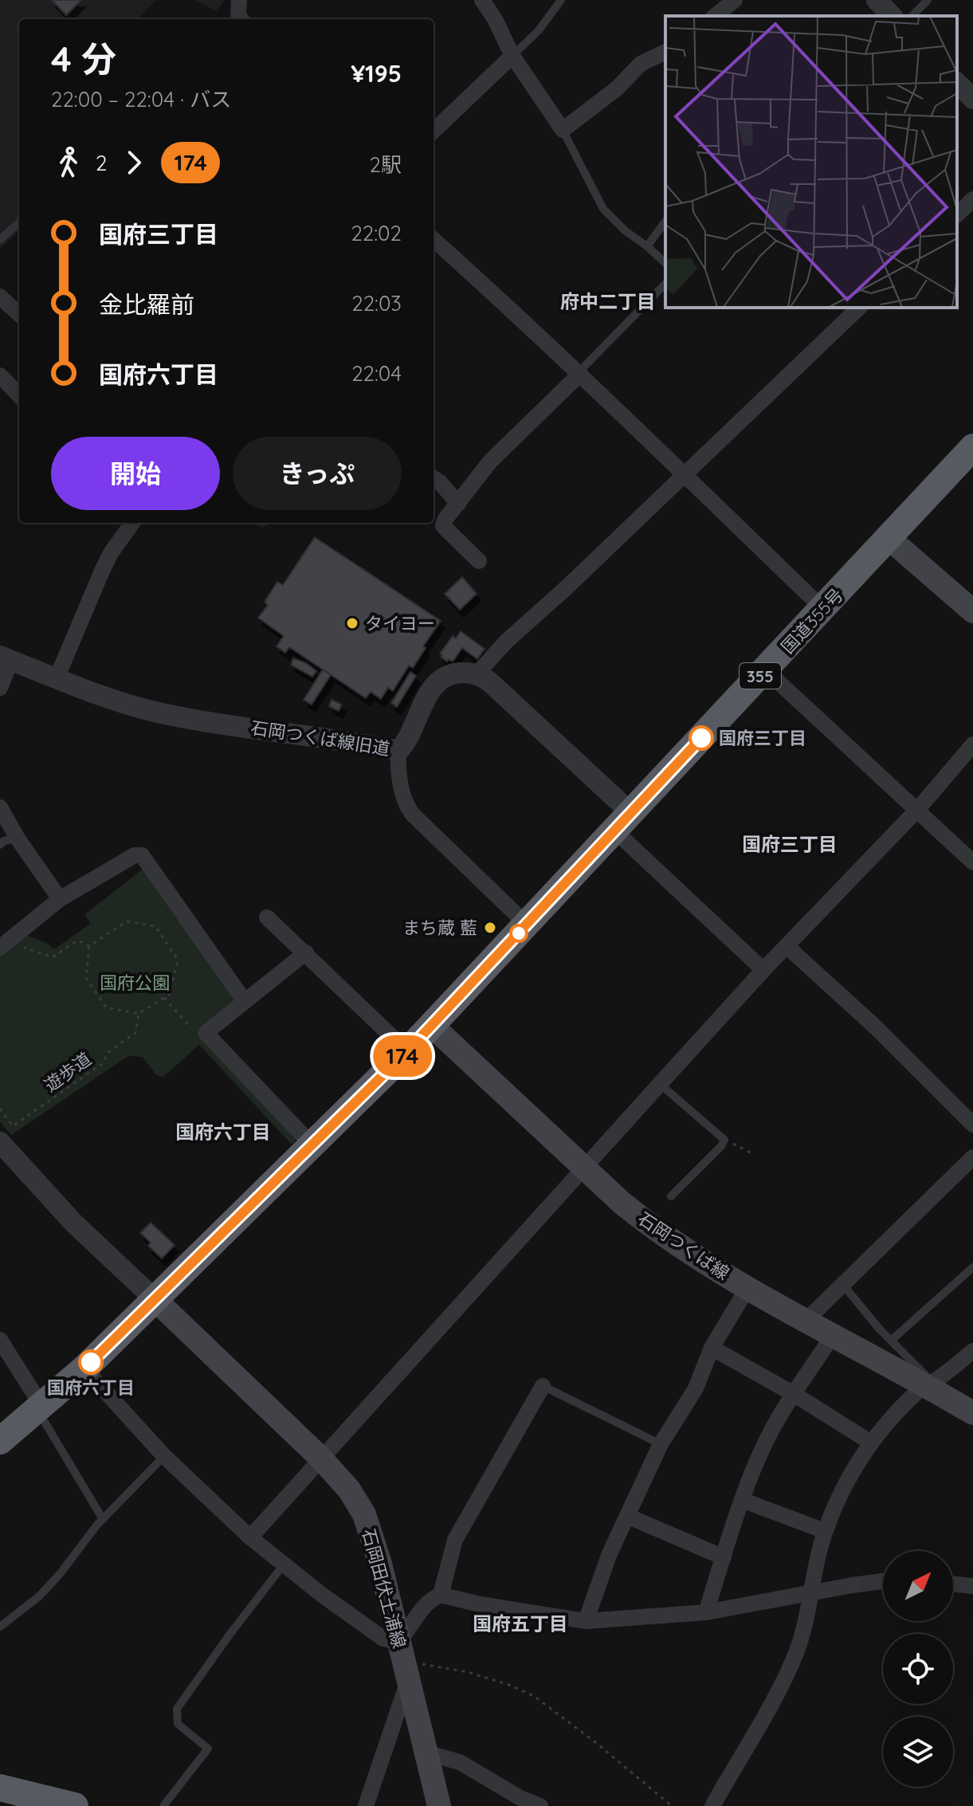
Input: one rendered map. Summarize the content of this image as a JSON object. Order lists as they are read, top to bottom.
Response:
{
  "streets": {
    "highway": ["国道355号", "355"],
    "main road": ["石岡つくば線", "石岡田伏土浦線"],
    "street": ["石岡つくば線旧道"],
    "path": ["遊歩道"]
  },
  "crossings": [
    ["国道355号", "石岡つくば線"],
    ["国道355号", "石岡田伏土浦線"]
  ],
  "districts": [
    "府中二丁目",
    "国府三丁目",
    "国府六丁目",
    "国府五丁目"
  ],
  "parks": ["国府公園"],
  "places": [
    "タイヨー",
    "国府三丁目",
    "まち蔵 藍",
    "国府六丁目"
  ],
  "lines": ["bus line 174"],
  "north": "top right",
  "page": {
    "on_map": "174",
    "heading": ["4 分", "22:00 – 22:04 · バス", "¥195"],
    "legs": ["2", "174", "2駅"],
    "list": [
      {
        "name": "国府三丁目",
        "value": "22:02"
      },
      {
        "name": "金比羅前",
        "value": "22:03"
      },
      {
        "name": "国府六丁目",
        "value": "22:04"
      }
    ],
    "buttons": ["開始", "きっぷ"]
  }
}
